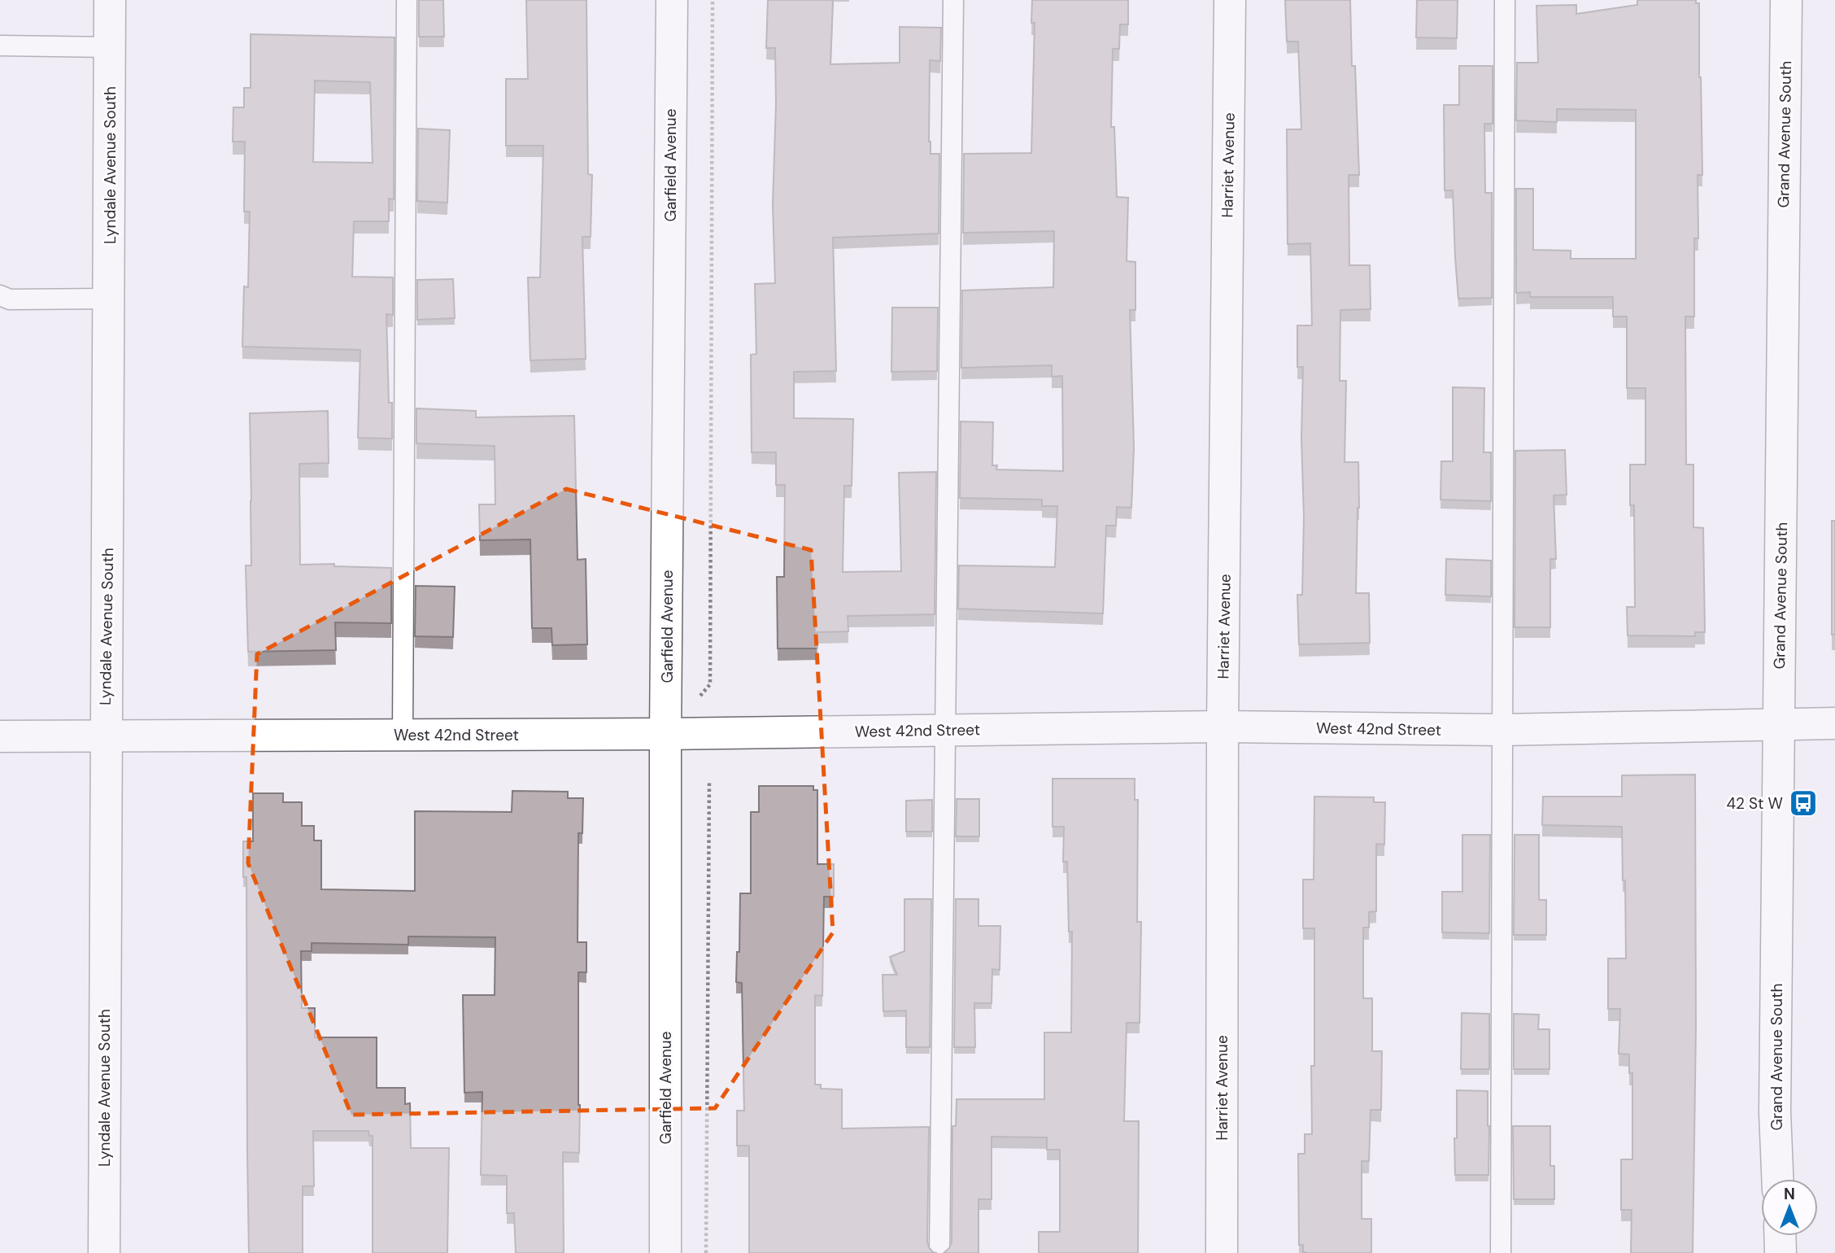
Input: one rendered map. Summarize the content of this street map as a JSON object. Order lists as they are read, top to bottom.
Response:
{
  "streets": {
    "street": [
      "Grand Avenue South",
      "Lyndale Avenue South",
      "Garfield Avenue",
      "Harriet Avenue",
      "West 42nd Street"
    ]
  },
  "crossings": [
    ["Grand Avenue South", "West 42nd Street"],
    ["Lyndale Avenue South", "West 42nd Street"],
    ["Garfield Avenue", "West 42nd Street"],
    ["Harriet Avenue", "West 42nd Street"]
  ],
  "places": {
    "bus stop": ["42 St W"]
  },
  "north": "top"
}
